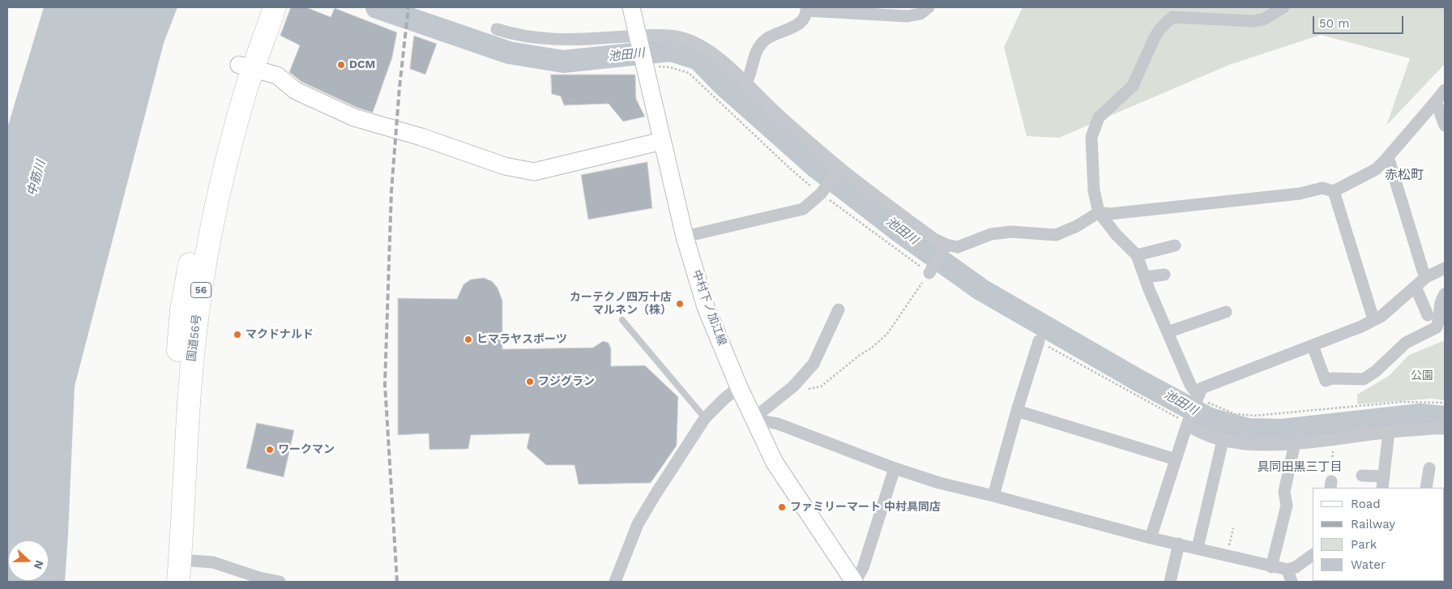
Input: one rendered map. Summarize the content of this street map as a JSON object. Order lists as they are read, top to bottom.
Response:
{
  "streets": {
    "highway": ["56", "国道56号"],
    "main road": ["中村下ノ加江線"]
  },
  "districts": ["赤松町", "具同田黒三丁目"],
  "water": ["池田川", "中筋川"],
  "parks": ["公園"],
  "places": [
    "DCM",
    "カーテクノ四万十店 マルネン（株）",
    "マクドナルド",
    "ヒマラヤスポーツ",
    "フジグラン",
    "ワークマン",
    "ファミリーマート 中村具同店"
  ],
  "legend": [
    "Road",
    "Railway",
    "Park",
    "Water"
  ],
  "scale_bar": "50 m",
  "north": "right"
}
